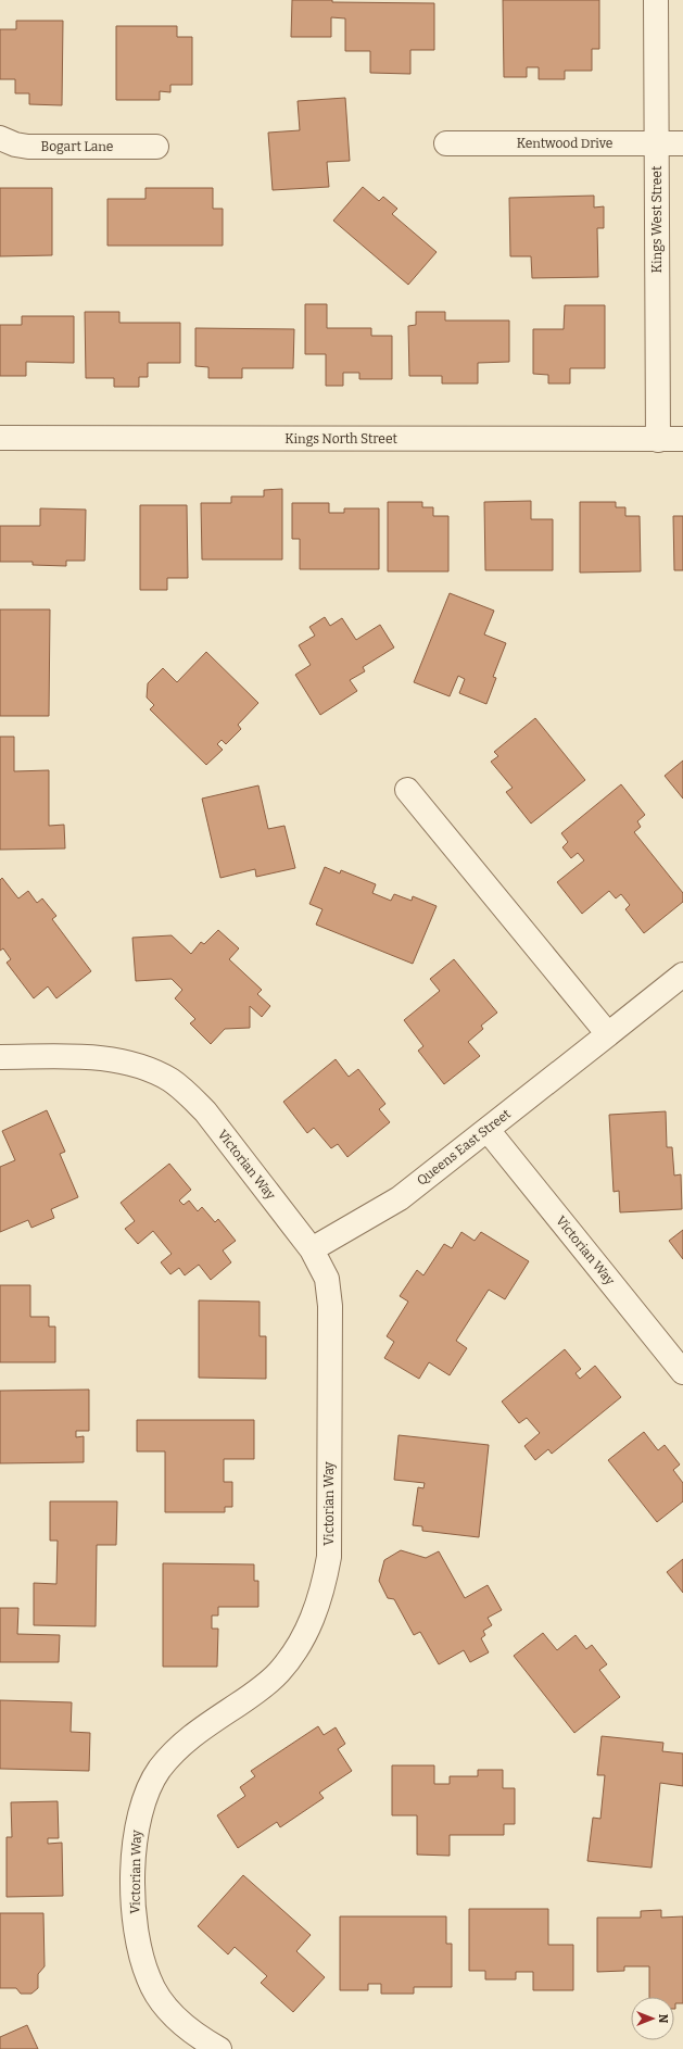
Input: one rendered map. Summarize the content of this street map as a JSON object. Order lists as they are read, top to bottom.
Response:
{
  "streets": {
    "street": [
      "Kentwood Drive",
      "Bogart Lane",
      "Kings West Street",
      "Kings North Street",
      "Queens East Street",
      "Victorian Way"
    ]
  },
  "crossings": [
    ["Kentwood Drive", "Kings West Street"],
    ["Kings West Street", "Kings North Street"],
    ["Queens East Street", "Victorian Way"]
  ],
  "north": "right"
}
